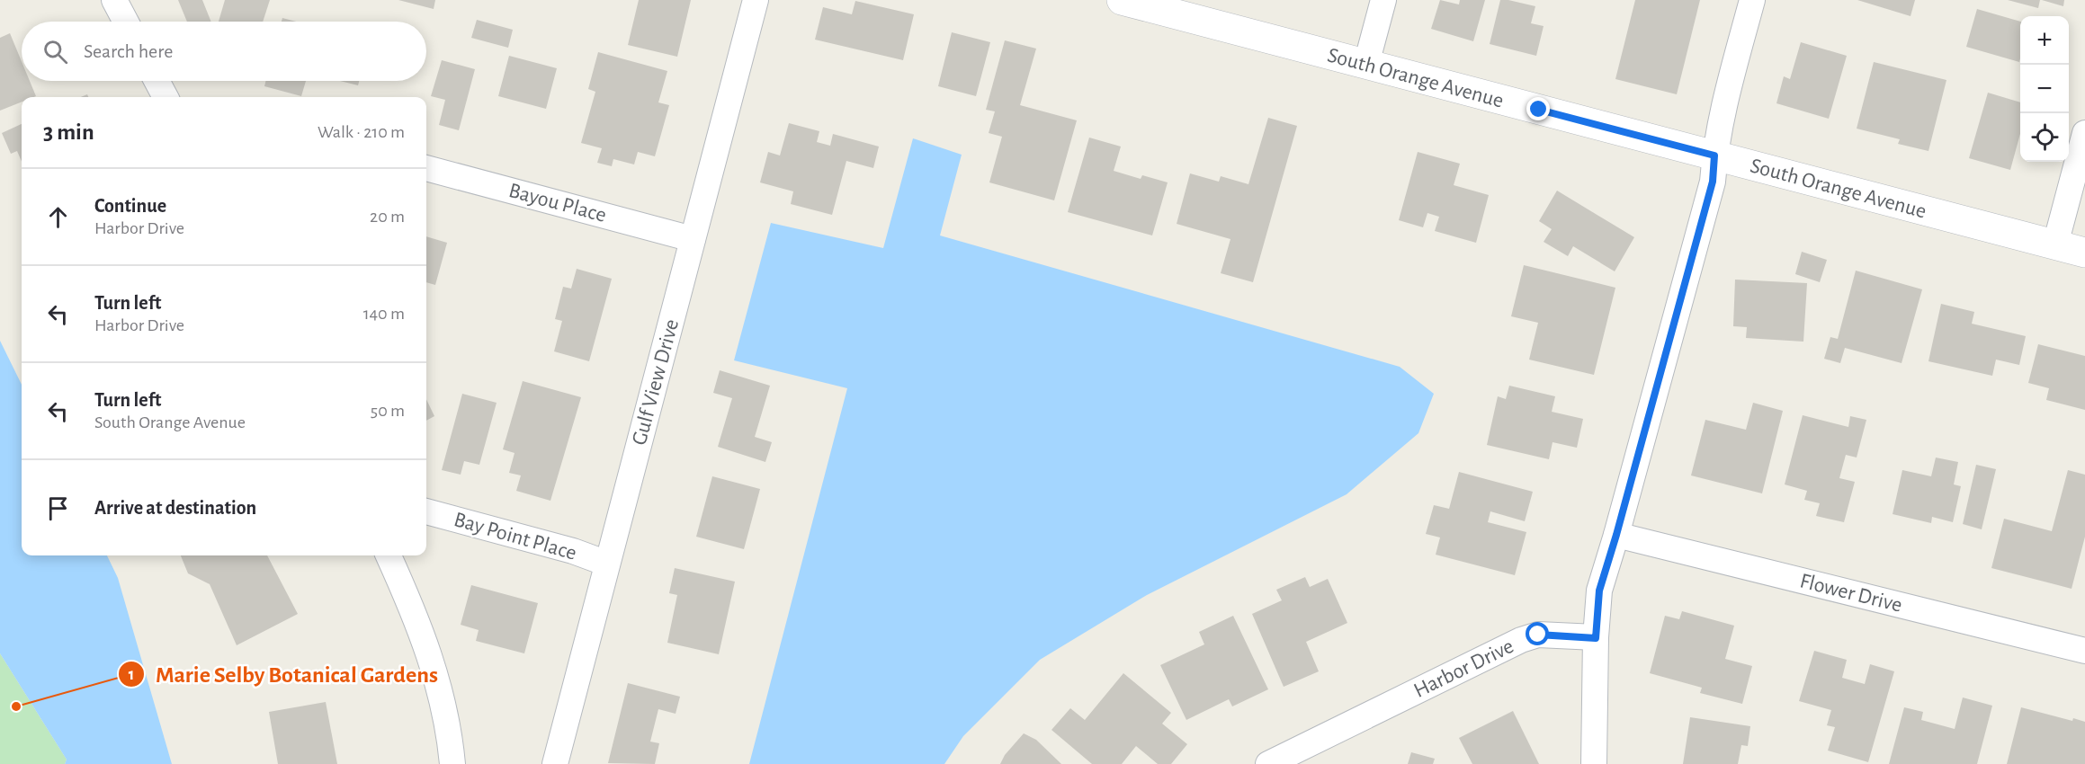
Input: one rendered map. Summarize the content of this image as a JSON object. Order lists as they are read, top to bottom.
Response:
{
  "streets": {
    "street": [
      "South Orange Avenue",
      "Bayou Place",
      "Gulf View Drive",
      "Bay Point Place",
      "Flower Drive",
      "Harbor Drive"
    ]
  },
  "crossings": [
    ["Bayou Place", "Gulf View Drive"],
    ["Gulf View Drive", "Bay Point Place"]
  ],
  "places": ["Marie Selby Botanical Gardens"],
  "page": {
    "map_buttons": ["+", "−"],
    "search": "Search here",
    "heading": ["3 min", "Walk · 210 m"],
    "list": [
      ["Continue", "Harbor Drive", "20 m"],
      ["Turn left", "Harbor Drive", "140 m"],
      ["Turn left", "South Orange Avenue", "50 m"],
      "Arrive at destination"
    ]
  }
}
